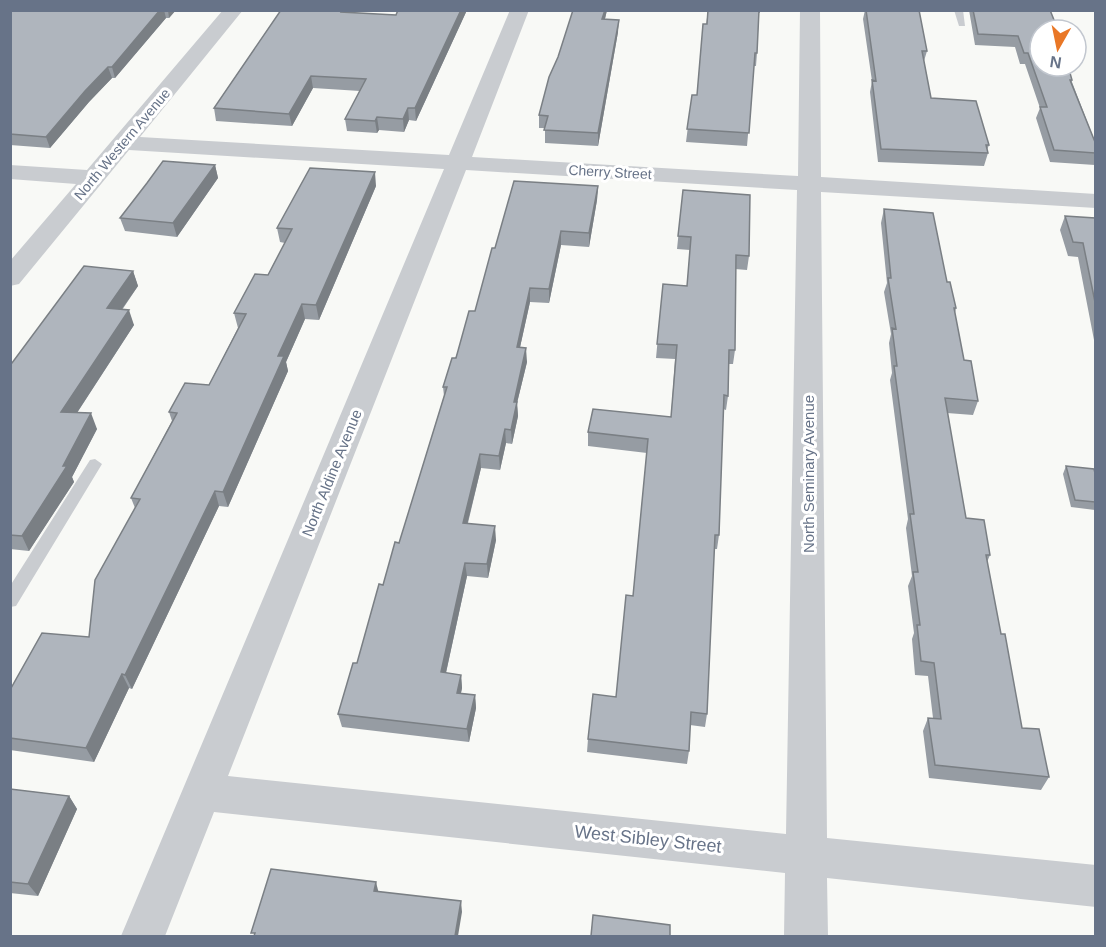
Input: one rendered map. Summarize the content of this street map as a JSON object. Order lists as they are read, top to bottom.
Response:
{
  "streets": {
    "street": [
      "North Western Avenue",
      "Cherry Street",
      "North Aldine Avenue",
      "North Seminary Avenue",
      "West Sibley Street"
    ]
  },
  "crossings": [
    ["North Western Avenue", "Cherry Street"],
    ["Cherry Street", "North Aldine Avenue"],
    ["Cherry Street", "North Seminary Avenue"],
    ["North Aldine Avenue", "West Sibley Street"],
    ["North Seminary Avenue", "West Sibley Street"]
  ],
  "north": "bottom"
}
